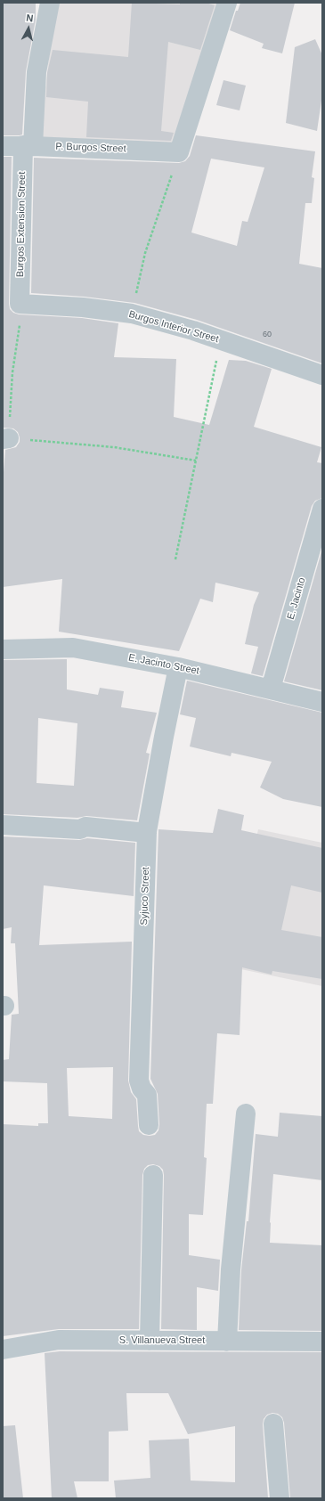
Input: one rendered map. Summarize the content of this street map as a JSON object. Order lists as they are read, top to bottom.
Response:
{
  "streets": {
    "street": [
      "P. Burgos Street",
      "Burgos Extension Street",
      "Burgos Interior Street",
      "E. Jacinto",
      "E. Jacinto Street",
      "Syjuco Street",
      "S. Villanueva Street"
    ]
  },
  "crossings": [
    ["P. Burgos Street", "Burgos Extension Street"],
    ["Burgos Extension Street", "Burgos Interior Street"],
    ["E. Jacinto", "E. Jacinto Street"],
    ["E. Jacinto Street", "Syjuco Street"]
  ],
  "house_numbers": ["60"],
  "north": "top"
}
